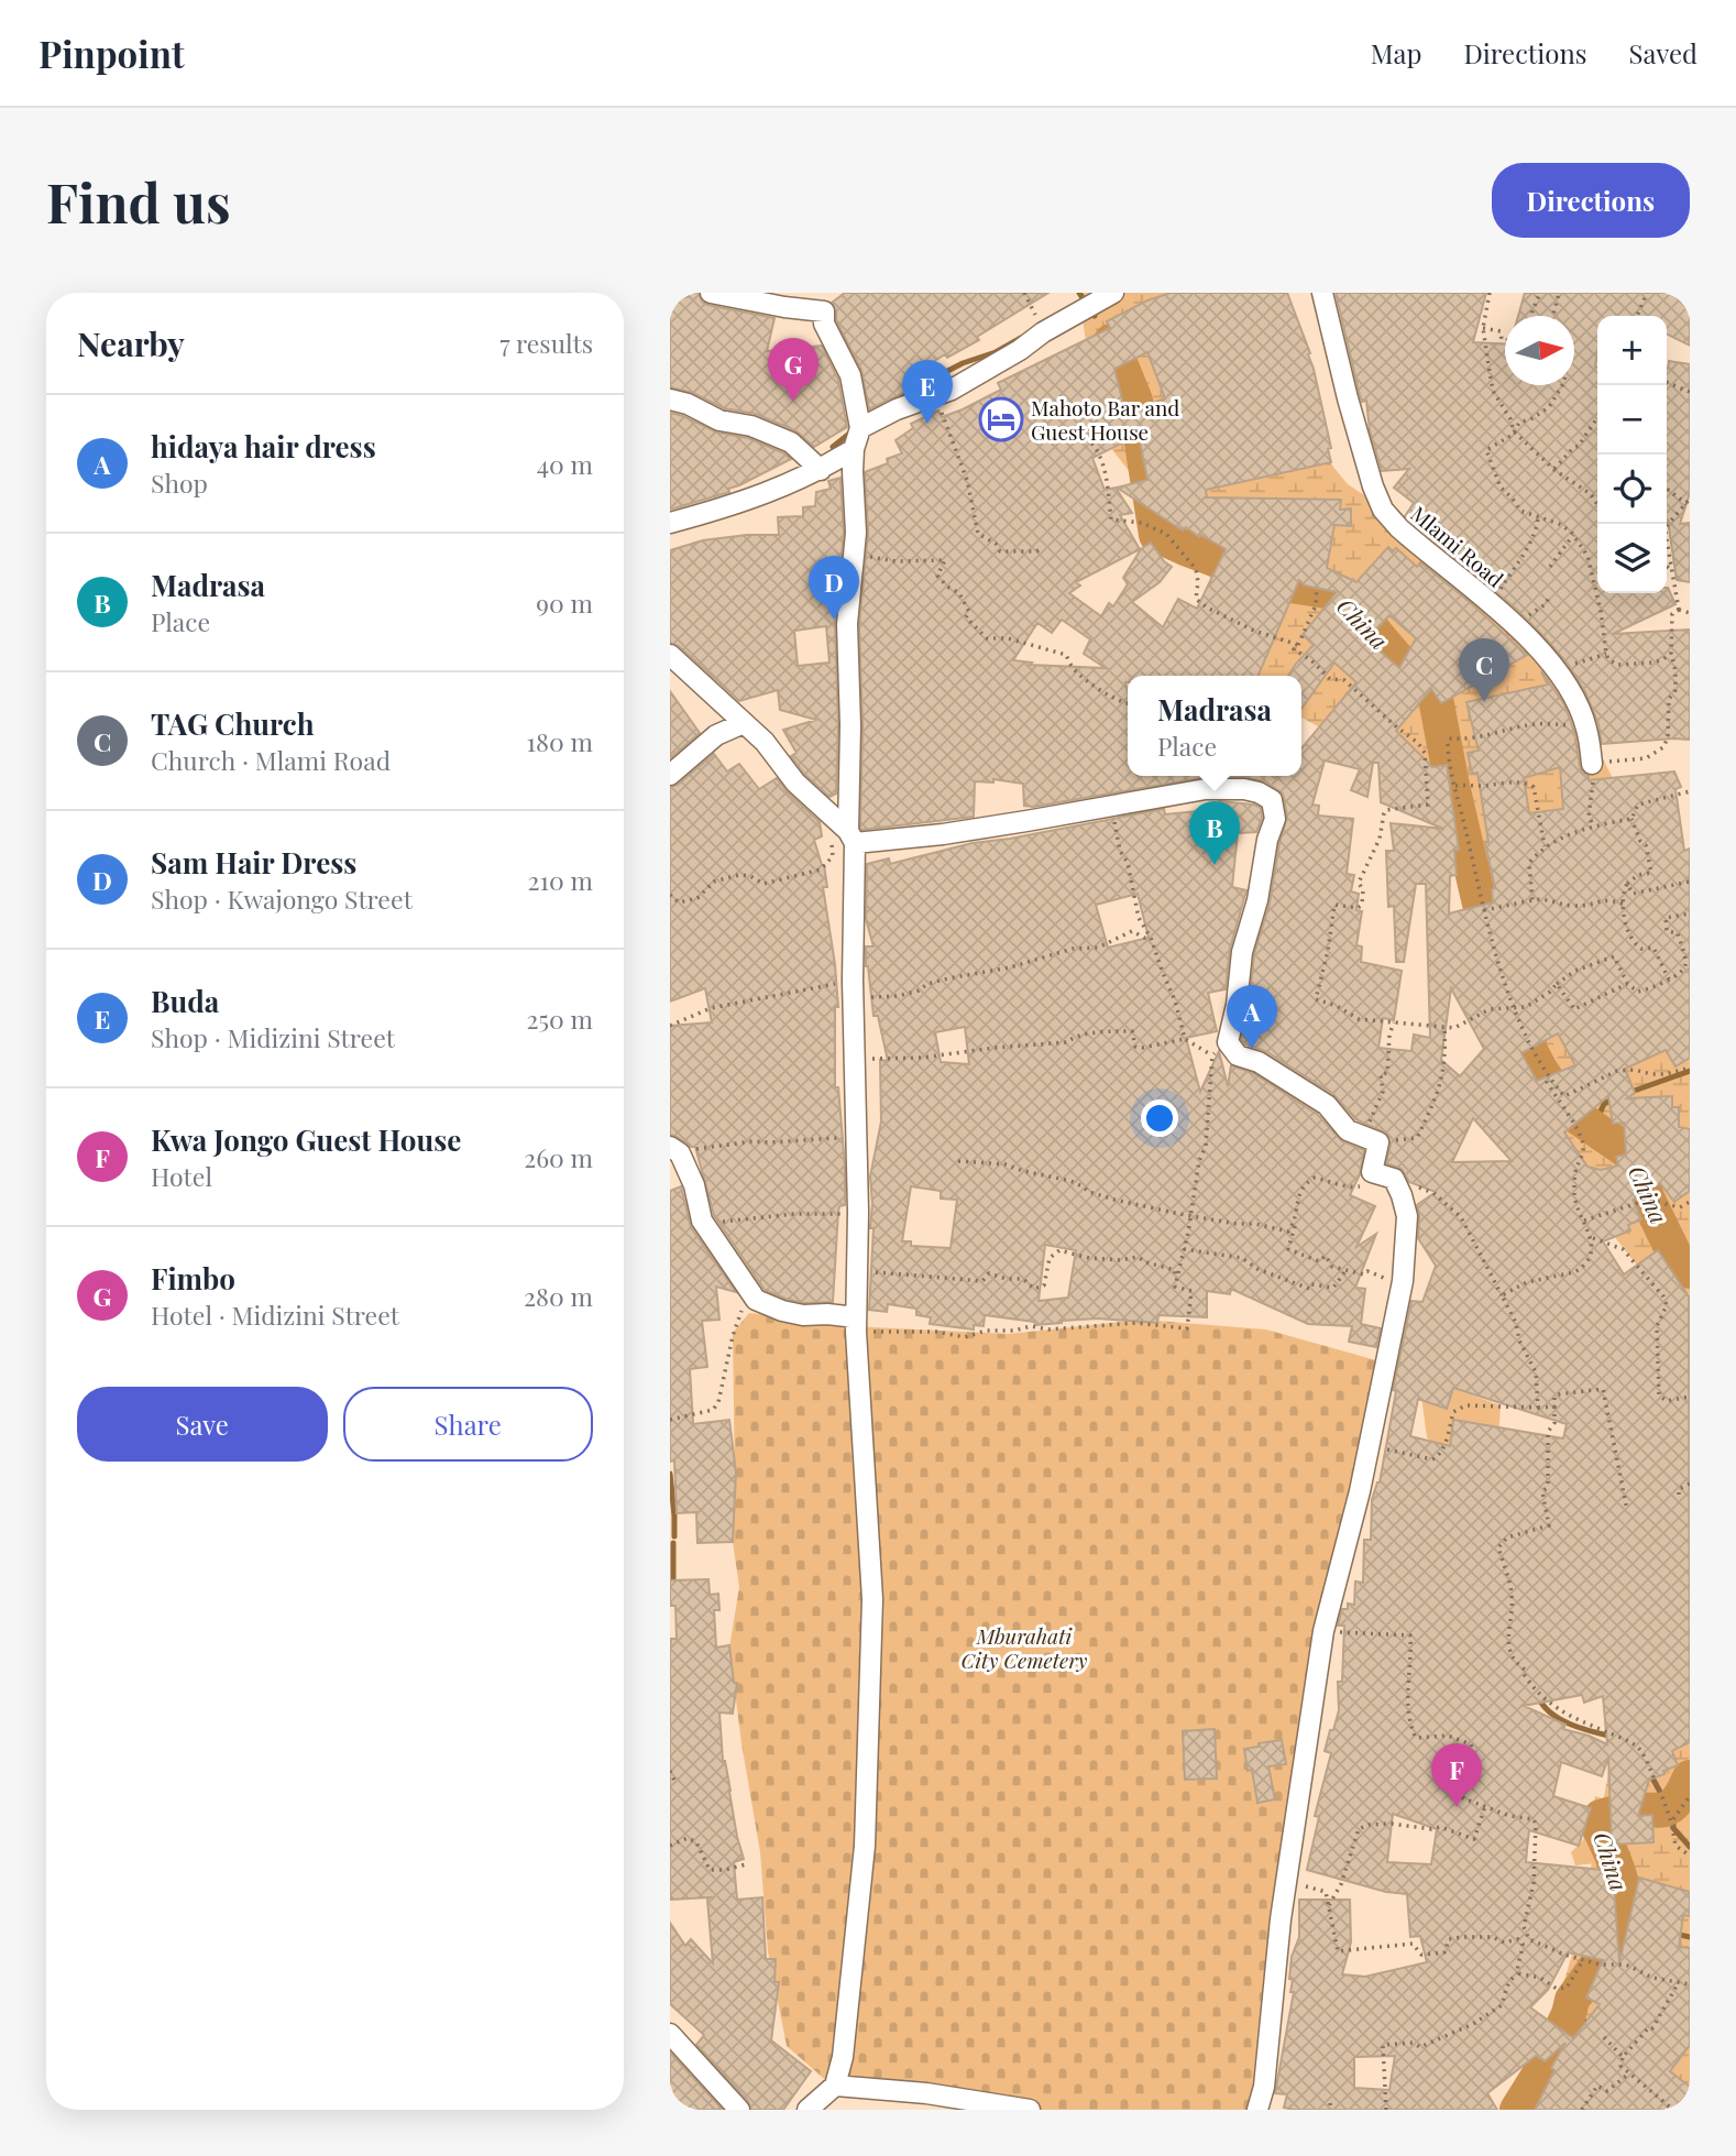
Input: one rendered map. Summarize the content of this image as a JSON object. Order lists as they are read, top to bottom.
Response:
{
  "streets": {
    "street": ["Mlami Road"]
  },
  "water": ["China"],
  "parks": ["Mburahati City Cemetery"],
  "places": {
    "hotel": ["Mahoto Bar and Guest House"]
  },
  "north": "right",
  "page": {
    "header": "Pinpoint",
    "nav": ["Map", "Directions", "Saved"],
    "buttons": [
      "Directions",
      ["Save", "Share"]
    ],
    "title": "Find us",
    "heading": ["Nearby", "7 results"],
    "map_buttons": ["+", "−"],
    "pins": [
      "G",
      "E",
      "D",
      "C",
      "B",
      "A",
      "F"
    ],
    "list": [
      {
        "mark": "A",
        "name": "hidaya hair dress",
        "note": "Shop",
        "value": "40 m"
      },
      {
        "mark": "B",
        "name": "Madrasa",
        "note": "Place",
        "value": "90 m"
      },
      {
        "mark": "C",
        "name": "TAG Church",
        "note": "Church · Mlami Road",
        "value": "180 m"
      },
      {
        "mark": "D",
        "name": "Sam Hair Dress",
        "note": "Shop · Kwajongo Street",
        "value": "210 m"
      },
      {
        "mark": "E",
        "name": "Buda",
        "note": "Shop · Midizini Street",
        "value": "250 m"
      },
      {
        "mark": "F",
        "name": "Kwa Jongo Guest House",
        "note": "Hotel",
        "value": "260 m"
      },
      {
        "mark": "G",
        "name": "Fimbo",
        "note": "Hotel · Midizini Street",
        "value": "280 m"
      }
    ],
    "popup": ["Madrasa", "Place"]
  }
}
